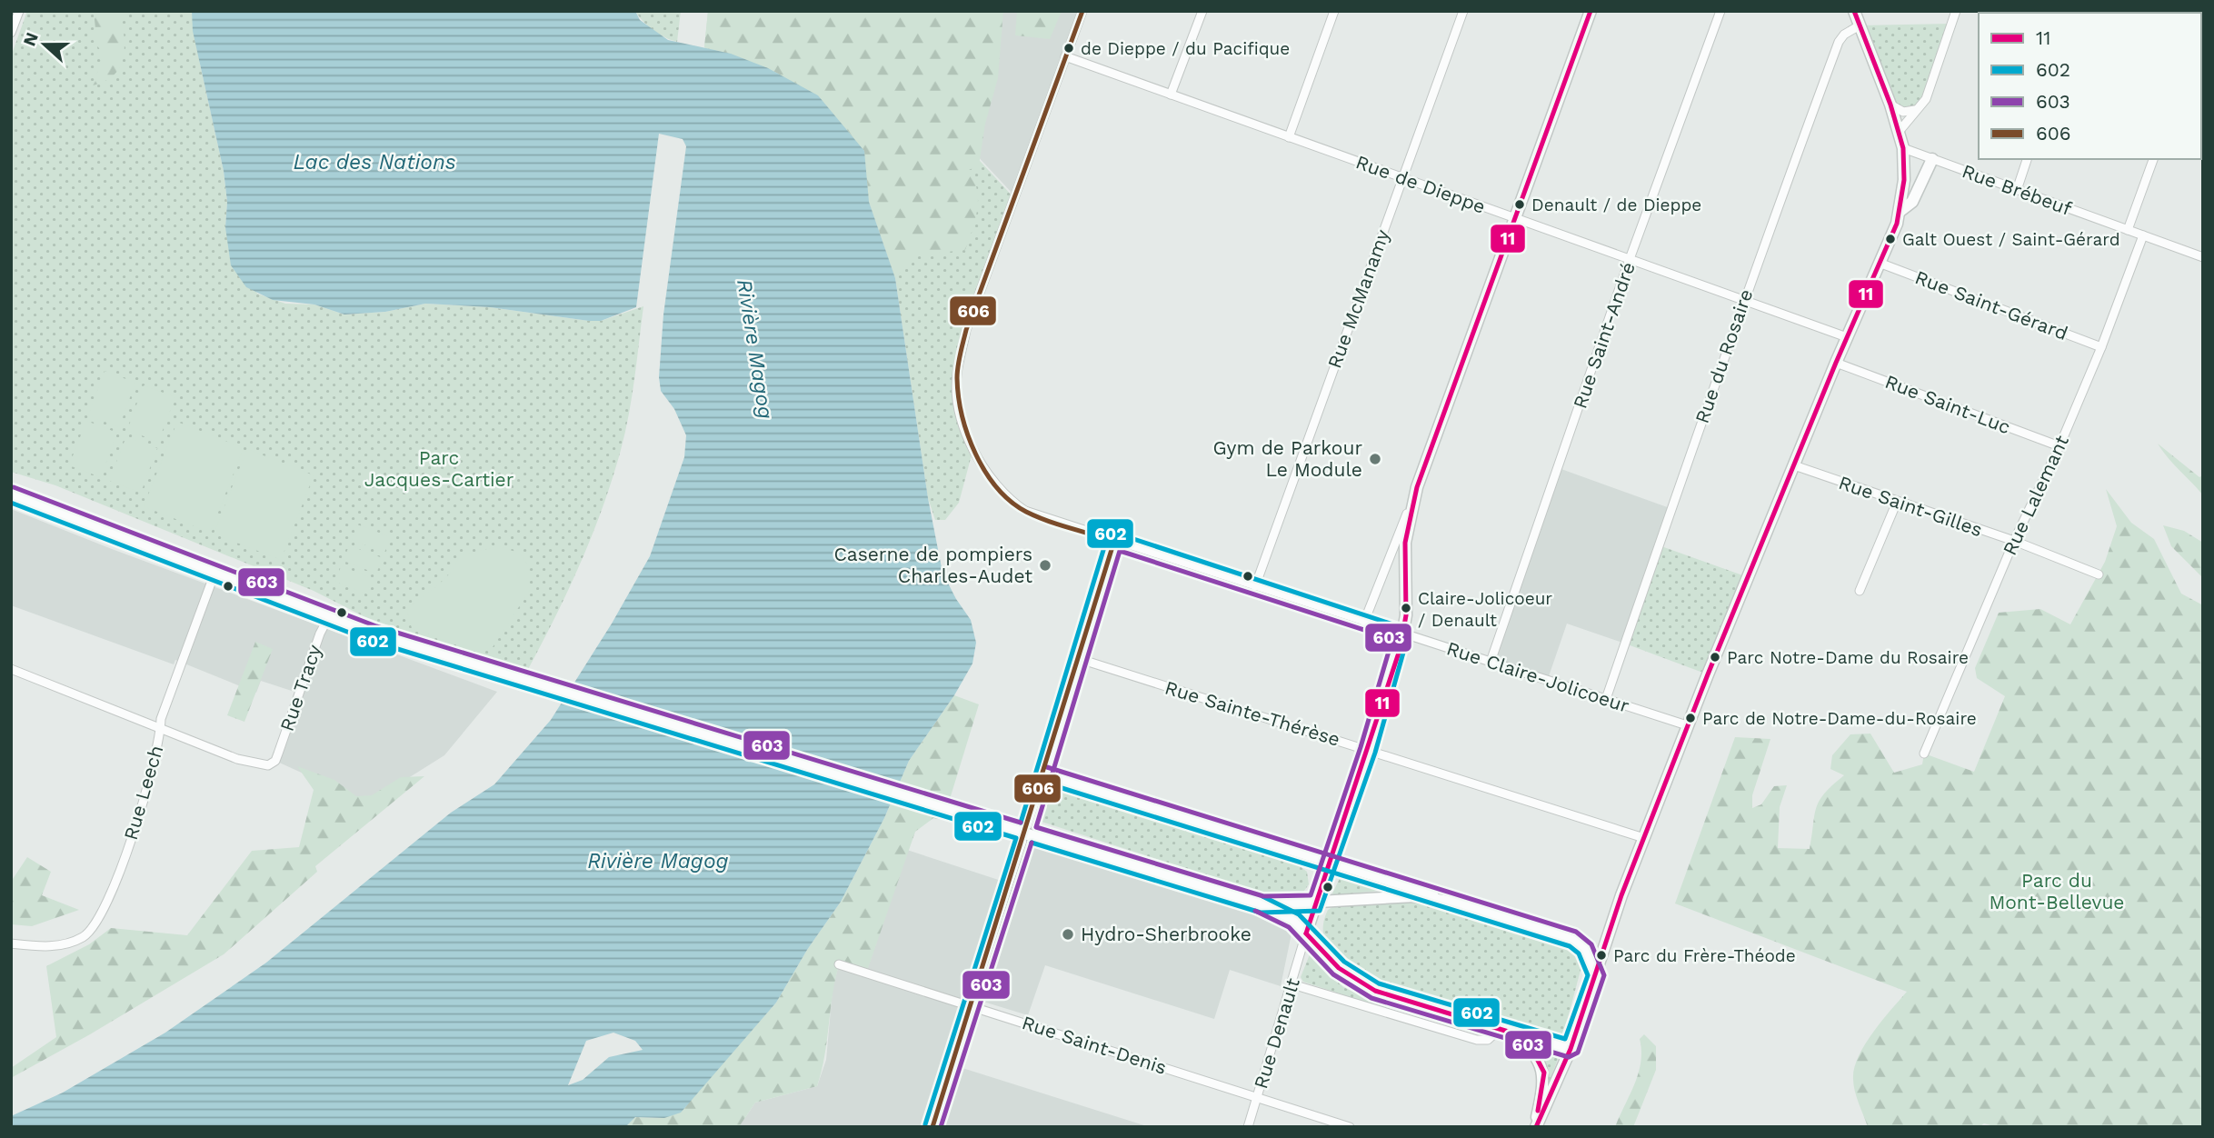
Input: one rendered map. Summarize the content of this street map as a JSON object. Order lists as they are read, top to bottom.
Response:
{
  "streets": {
    "main road": ["Rue Denault"],
    "street": [
      "Rue de Dieppe",
      "Rue Brébeuf",
      "Rue McManamy",
      "Rue Saint-Gérard",
      "Rue Saint-André",
      "Rue du Rosaire",
      "Rue Saint-Luc",
      "Rue Lalemant",
      "Rue Saint-Gilles",
      "Rue Claire-Jolicoeur",
      "Rue Tracy",
      "Rue Sainte-Thérèse",
      "Rue Leech",
      "Rue Saint-Denis"
    ]
  },
  "crossings": [
    ["Rue de Dieppe", "Rue McManamy"],
    ["Rue de Dieppe", "Rue Saint-André"],
    ["Rue de Dieppe", "Rue du Rosaire"],
    ["Rue de Dieppe", "Rue Claire-Jolicoeur"],
    ["Rue de Dieppe", "Rue Denault"],
    ["Rue Brébeuf", "Rue Lalemant"],
    ["Rue McManamy", "Rue Claire-Jolicoeur"],
    ["Rue Saint-Gérard", "Rue Lalemant"],
    ["Rue Saint-André", "Rue Claire-Jolicoeur"],
    ["Rue du Rosaire", "Rue Claire-Jolicoeur"],
    ["Rue Saint-Luc", "Rue Lalemant"],
    ["Rue Lalemant", "Rue Saint-Gilles"],
    ["Rue Claire-Jolicoeur", "Rue Denault"],
    ["Rue Tracy", "Rue Leech"],
    ["Rue Sainte-Thérèse", "Rue Denault"],
    ["Rue Denault", "Rue Saint-Denis"]
  ],
  "water": ["Lac des Nations", "Rivière Magog"],
  "parks": ["Parc Jacques-Cartier", "Parc du Mont-Bellevue"],
  "places": [
    "de Dieppe / du Pacifique",
    "Denault / de Dieppe",
    "Galt Ouest / Saint-Gérard",
    "Gym de Parkour Le Module",
    "Caserne de pompiers Charles-Audet",
    "Claire-Jolicoeur / Denault",
    "Parc Notre-Dame du Rosaire",
    "Parc de Notre-Dame-du-Rosaire",
    "Hydro-Sherbrooke",
    "Parc du Frère-Théode"
  ],
  "lines": [
    "transit line 11",
    "transit line 606",
    "transit line 603",
    "transit line 602"
  ],
  "legend": [
    "11",
    "602",
    "603",
    "606"
  ],
  "north": "left"
}
